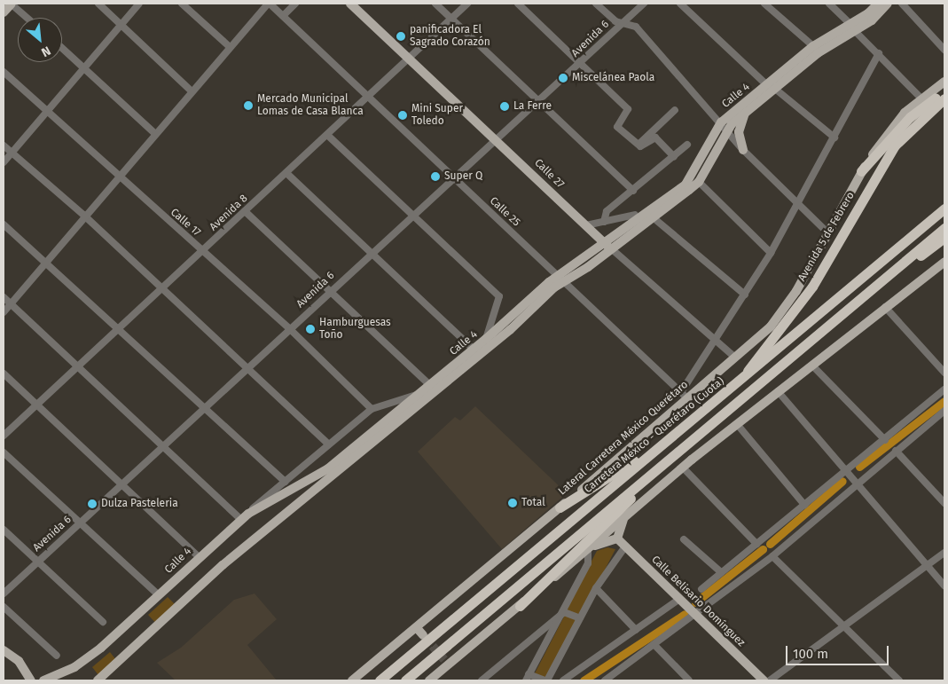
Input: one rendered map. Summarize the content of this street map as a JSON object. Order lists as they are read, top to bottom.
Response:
{
  "streets": {
    "highway": ["Avenida 5 de Febrero", "Carretera México - Querétaro (Cuota)"],
    "main road": [
      "Calle 4",
      "Calle 27",
      "Lateral Carretera México Querétaro",
      "Calle Belisario Domínguez"
    ],
    "street": [
      "Avenida 6",
      "Calle 25",
      "Avenida 8",
      "Calle 17"
    ]
  },
  "crossings": [
    ["Avenida 6", "Calle 27"],
    ["Avenida 6", "Calle 25"],
    ["Avenida 6", "Calle 17"],
    ["Calle 4", "Calle 27"],
    ["Calle 4", "Calle 25"],
    ["Calle 27", "Avenida 8"],
    ["Calle 27", "Lateral Carretera México Querétaro"],
    ["Calle 25", "Avenida 8"],
    ["Calle 25", "Lateral Carretera México Querétaro"],
    ["Avenida 8", "Calle 17"],
    ["Avenida 5 de Febrero", "Carretera México - Querétaro (Cuota)"]
  ],
  "places": [
    "panificadora El Sagrado Corazón",
    "Miscelánea Paola",
    "Mercado Municipal Lomas de Casa Blanca",
    "La Ferre",
    "Mini Super Toledo",
    "Super Q",
    "Hamburguesas Toño",
    "Total",
    "Dulza Pasteleria"
  ],
  "scale_bar": "100 m",
  "north": "bottom right"
}
